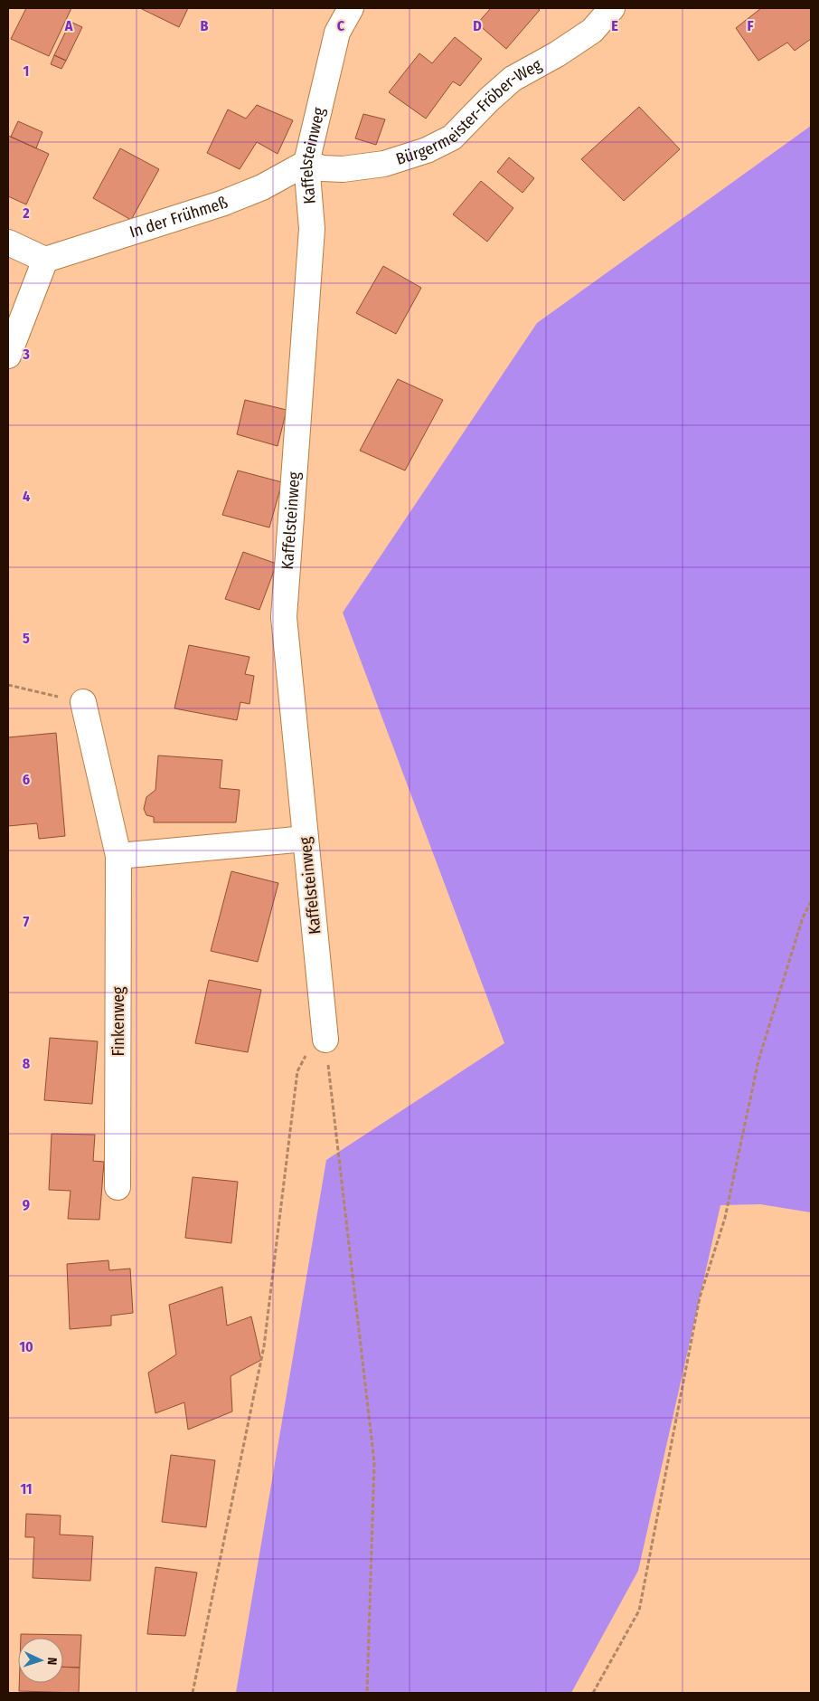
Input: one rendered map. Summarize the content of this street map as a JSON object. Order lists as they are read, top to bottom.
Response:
{
  "streets": {
    "street": [
      "Bürgermeister-Fröber-Weg",
      "Kaffelsteinweg",
      "In der Frühmeß",
      "Finkenweg"
    ]
  },
  "crossings": [
    ["Bürgermeister-Fröber-Weg", "Kaffelsteinweg"],
    ["Bürgermeister-Fröber-Weg", "In der Frühmeß"],
    ["Kaffelsteinweg", "In der Frühmeß"]
  ],
  "north": "right",
  "grid": {
    "columns": [
      "A",
      "B",
      "C",
      "D",
      "E",
      "F"
    ],
    "rows": [
      "1",
      "2",
      "3",
      "4",
      "5",
      "6",
      "7",
      "8",
      "9",
      "10",
      "11"
    ]
  }
}
